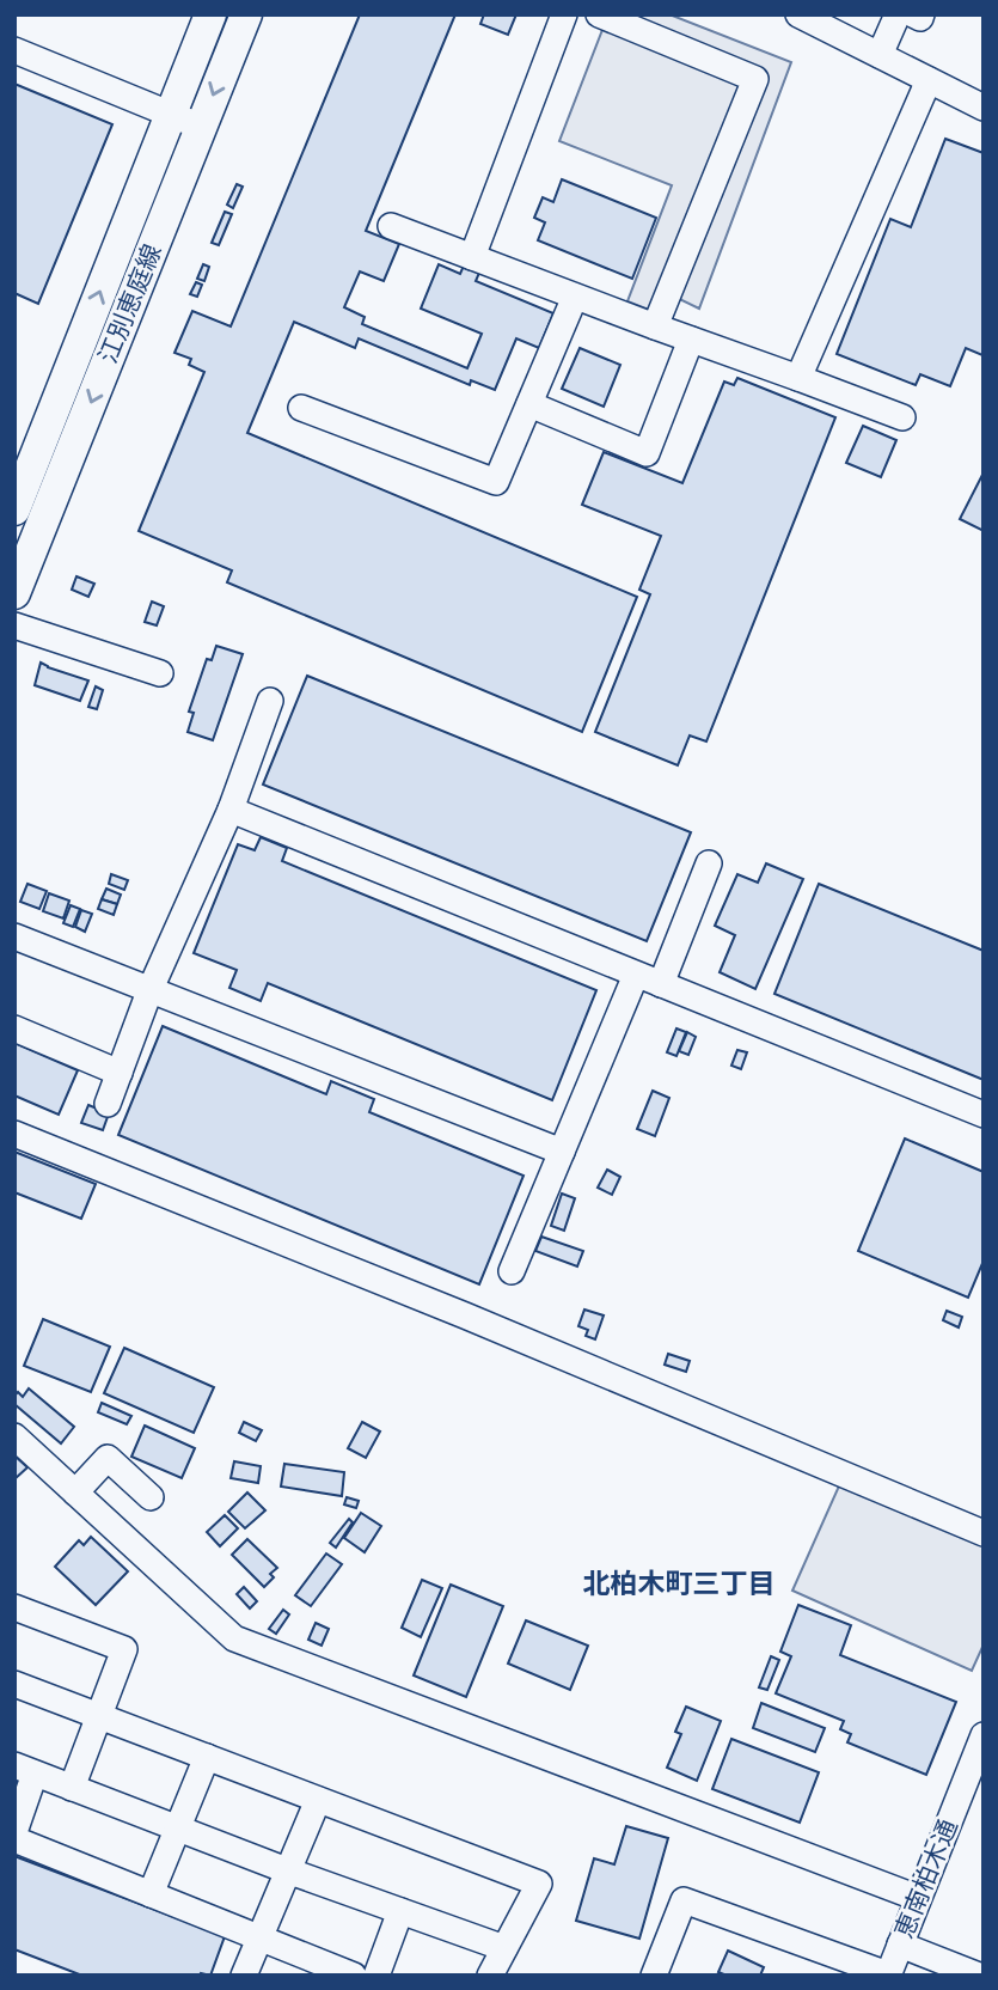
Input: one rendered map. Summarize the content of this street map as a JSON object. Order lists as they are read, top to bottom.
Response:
{
  "streets": {
    "main road": ["江別恵庭線"],
    "street": ["恵南柏木通"]
  },
  "districts": ["北柏木町三丁目"]
}
